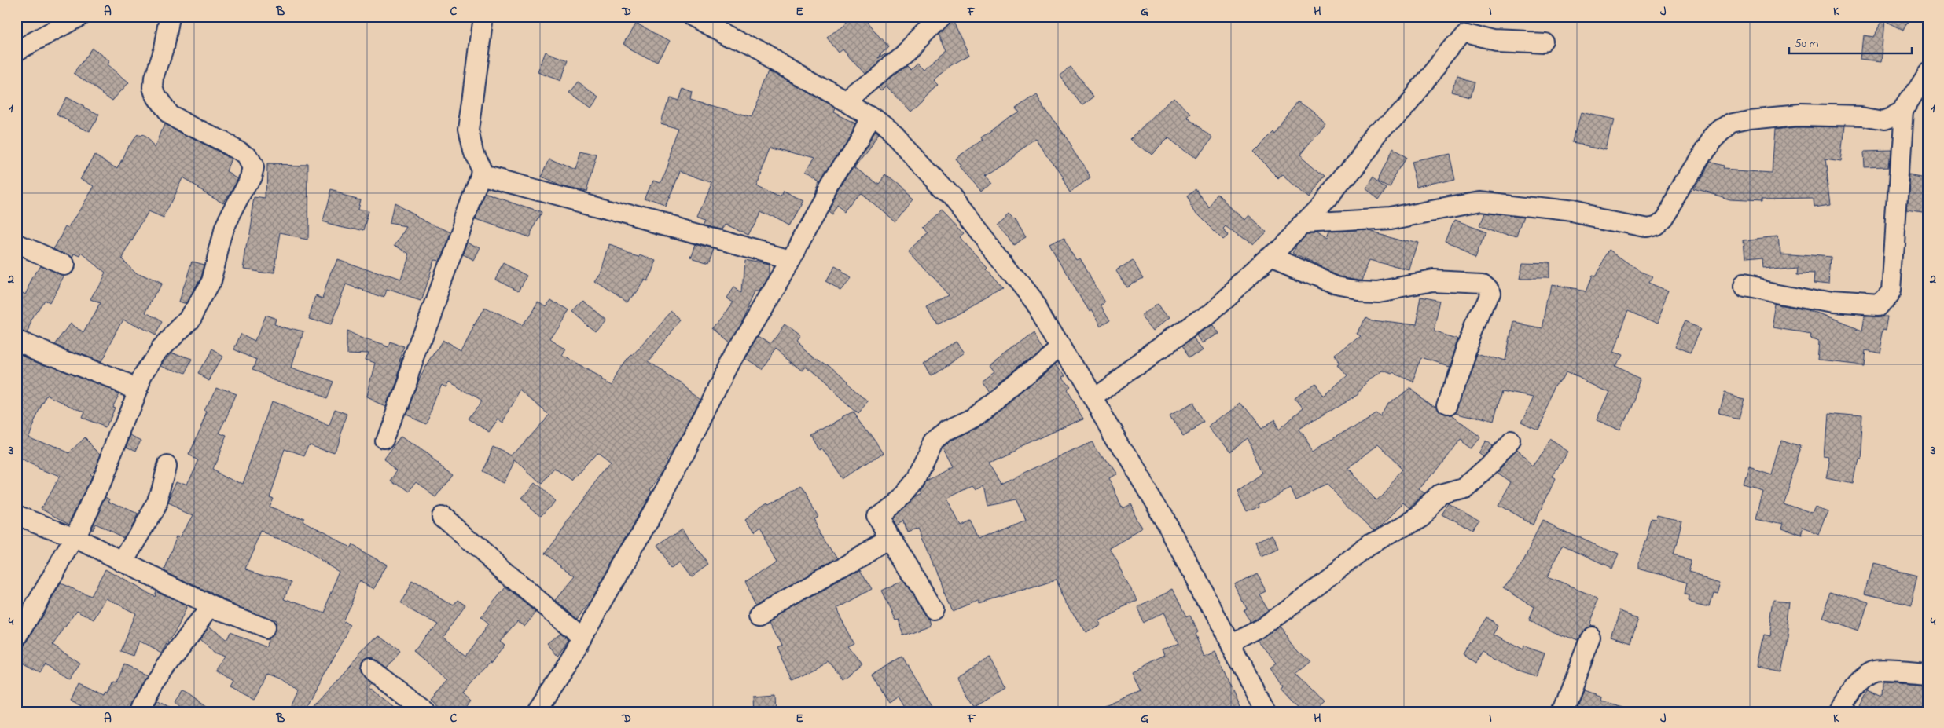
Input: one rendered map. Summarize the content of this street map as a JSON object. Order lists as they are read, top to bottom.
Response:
{
  "scale_bar": "50 m",
  "grid": {
    "columns": [
      "A",
      "B",
      "C",
      "D",
      "E",
      "F",
      "G",
      "H",
      "I",
      "J",
      "K"
    ],
    "rows": [
      "1",
      "2",
      "3",
      "4"
    ]
  }
}
